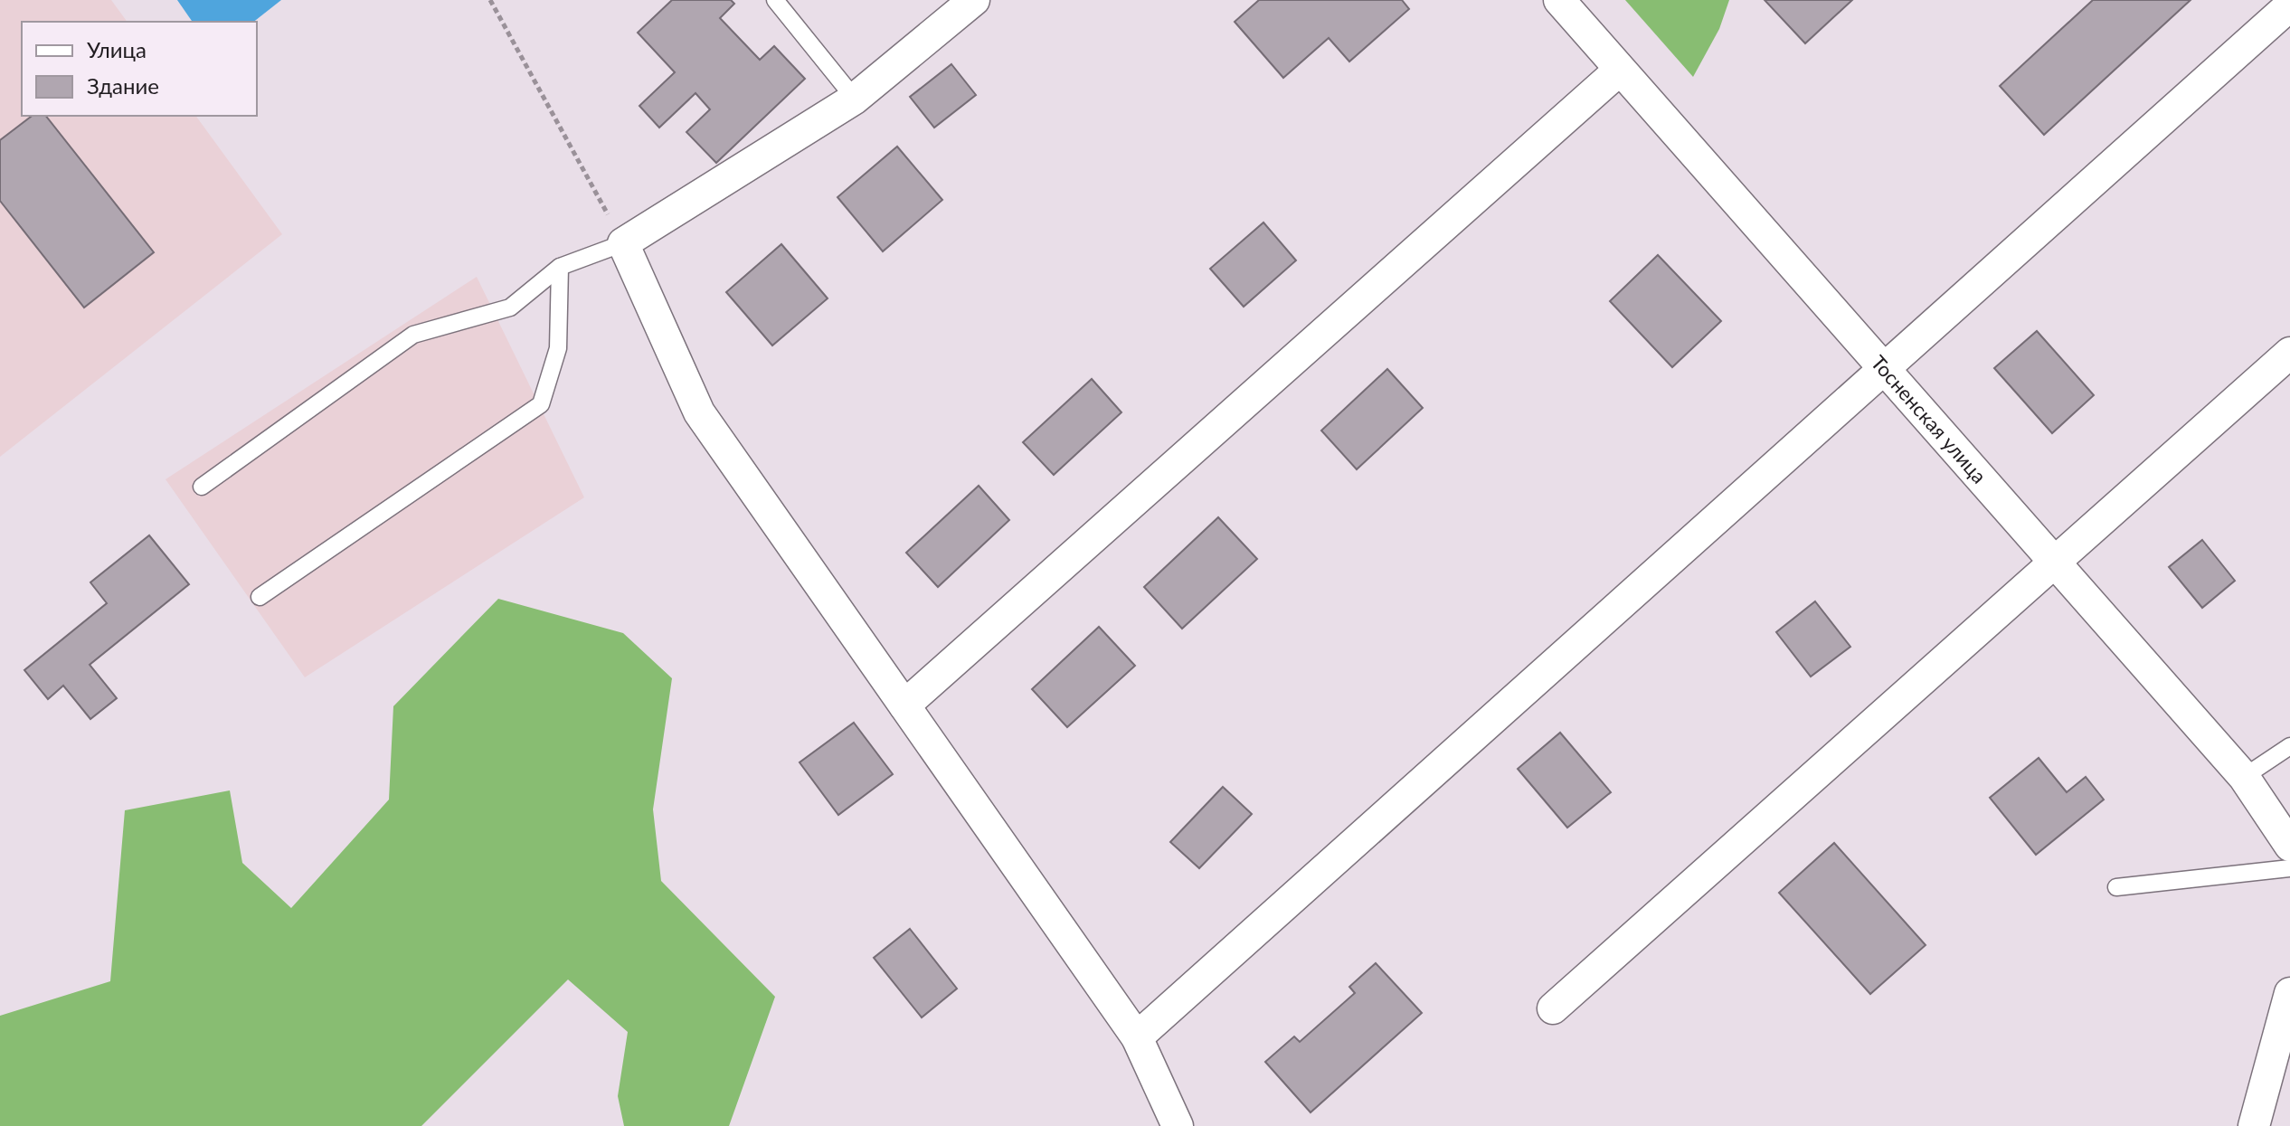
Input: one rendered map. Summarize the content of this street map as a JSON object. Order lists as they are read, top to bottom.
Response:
{
  "streets": {
    "street": ["Тосненская улица"]
  },
  "legend": ["Улица", "Здание"]
}
